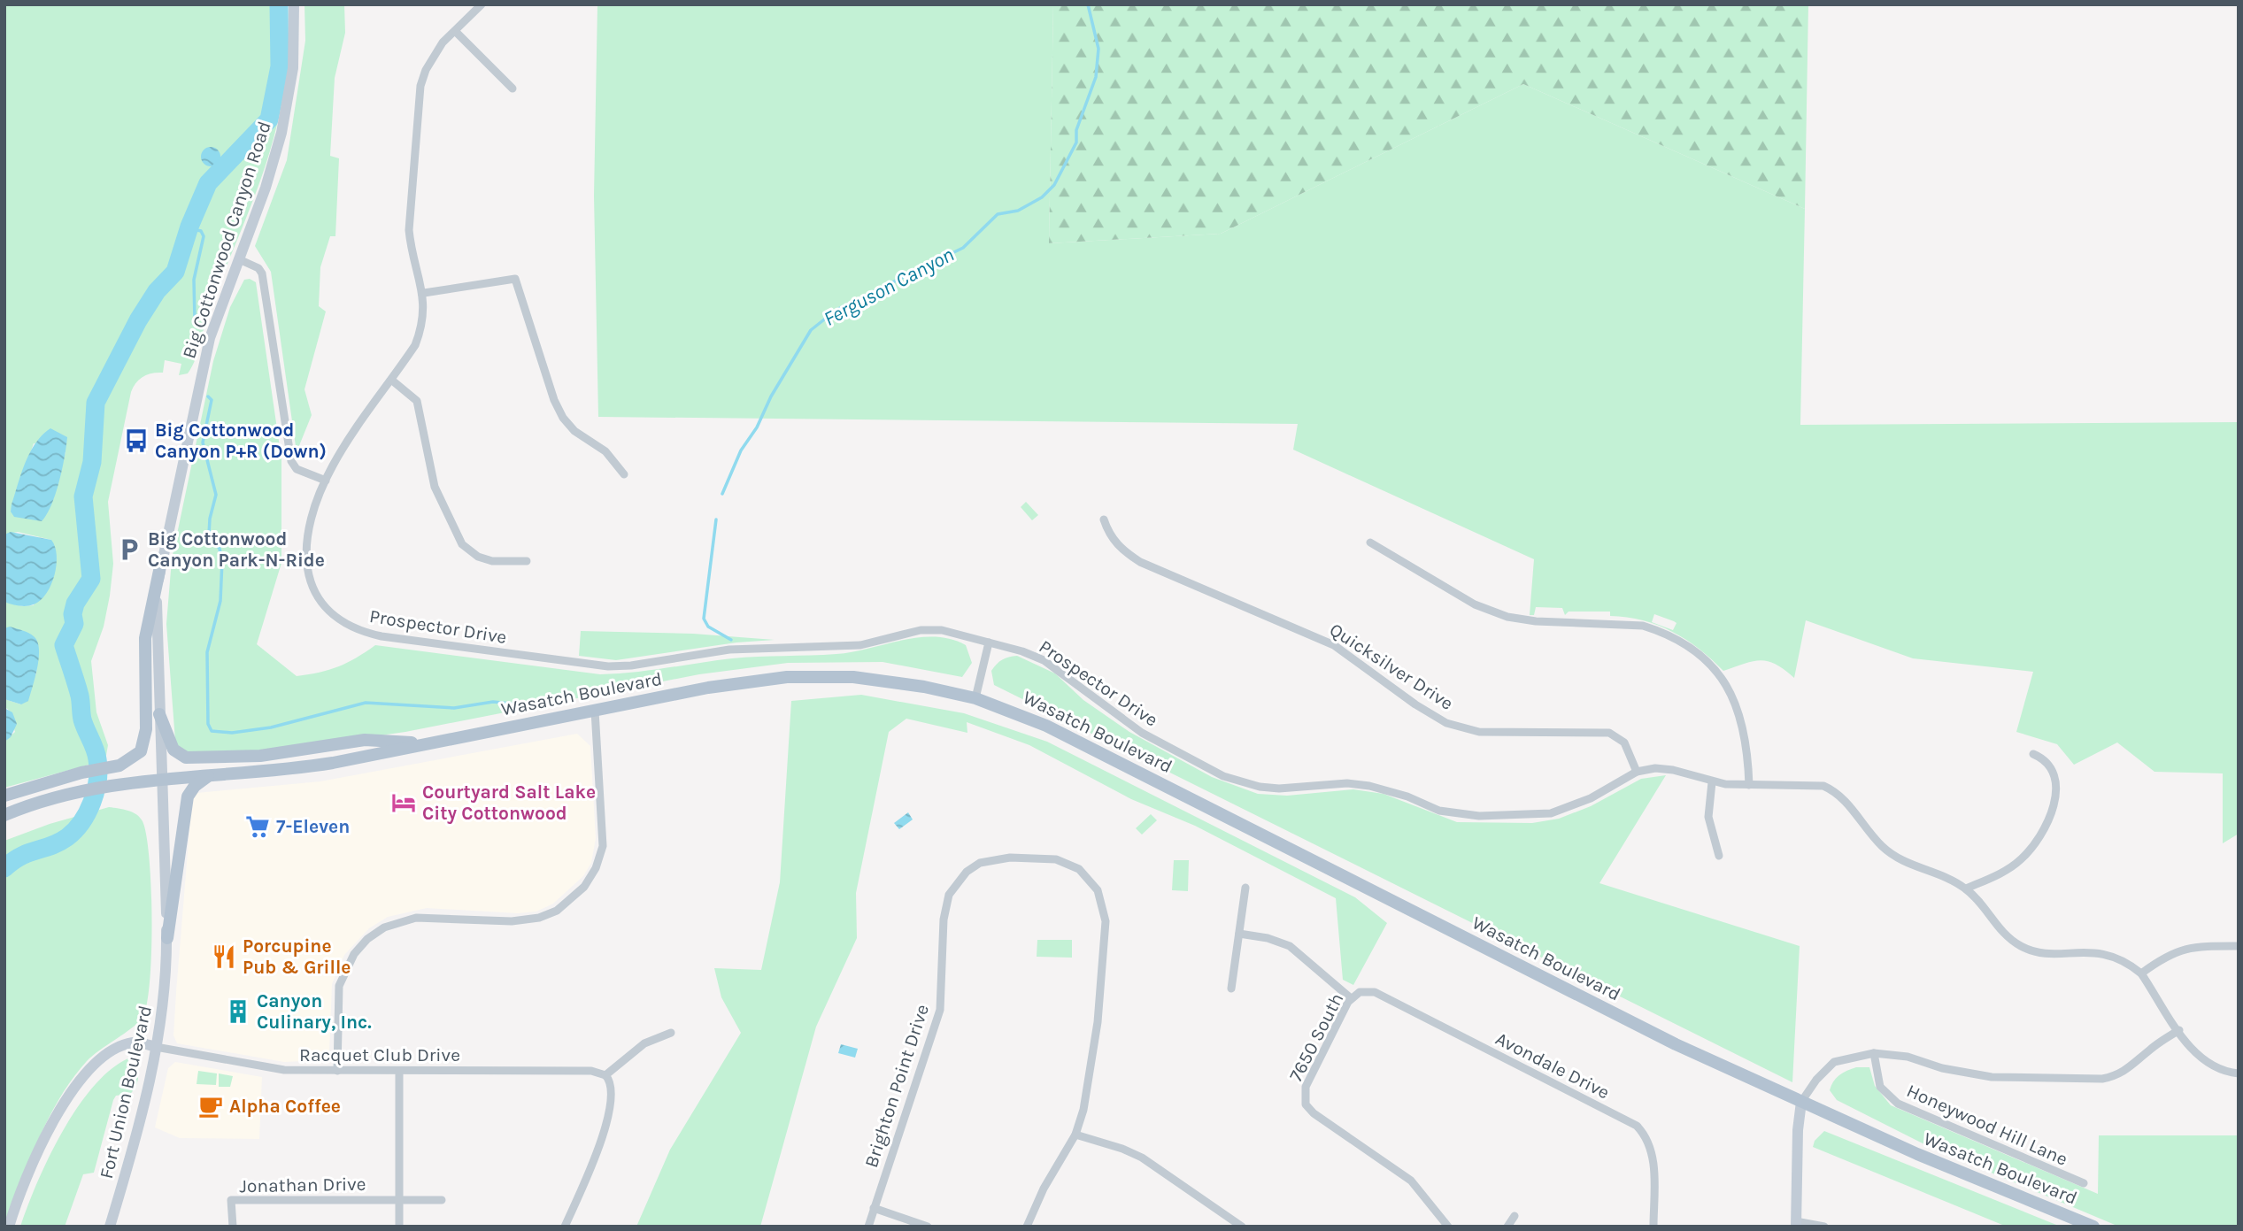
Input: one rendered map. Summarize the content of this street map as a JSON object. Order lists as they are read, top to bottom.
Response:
{
  "streets": {
    "main road": ["Big Cottonwood Canyon Road", "Wasatch Boulevard", "Fort Union Boulevard"],
    "street": [
      "Prospector Drive",
      "Quicksilver Drive",
      "7650 South",
      "Racquet Club Drive",
      "Avondale Drive",
      "Brighton Point Drive",
      "Honeywood Hill Lane",
      "Jonathan Drive"
    ]
  },
  "crossings": [
    ["Big Cottonwood Canyon Road", "Wasatch Boulevard"],
    ["Big Cottonwood Canyon Road", "Fort Union Boulevard"],
    ["Prospector Drive", "Quicksilver Drive"],
    ["Wasatch Boulevard", "Fort Union Boulevard"],
    ["7650 South", "Avondale Drive"],
    ["Racquet Club Drive", "Fort Union Boulevard"]
  ],
  "water": ["Ferguson Canyon"],
  "places": {
    "bus stop": ["Big Cottonwood Canyon P+R (Down)"],
    "parking": ["Big Cottonwood Canyon Park-N-Ride"],
    "hotel": ["Courtyard Salt Lake City Cottonwood"],
    "supermarket": ["7-Eleven"],
    "restaurant": ["Porcupine Pub & Grille"],
    "building": ["Canyon Culinary, Inc."],
    "cafe": ["Alpha Coffee"]
  }
}
